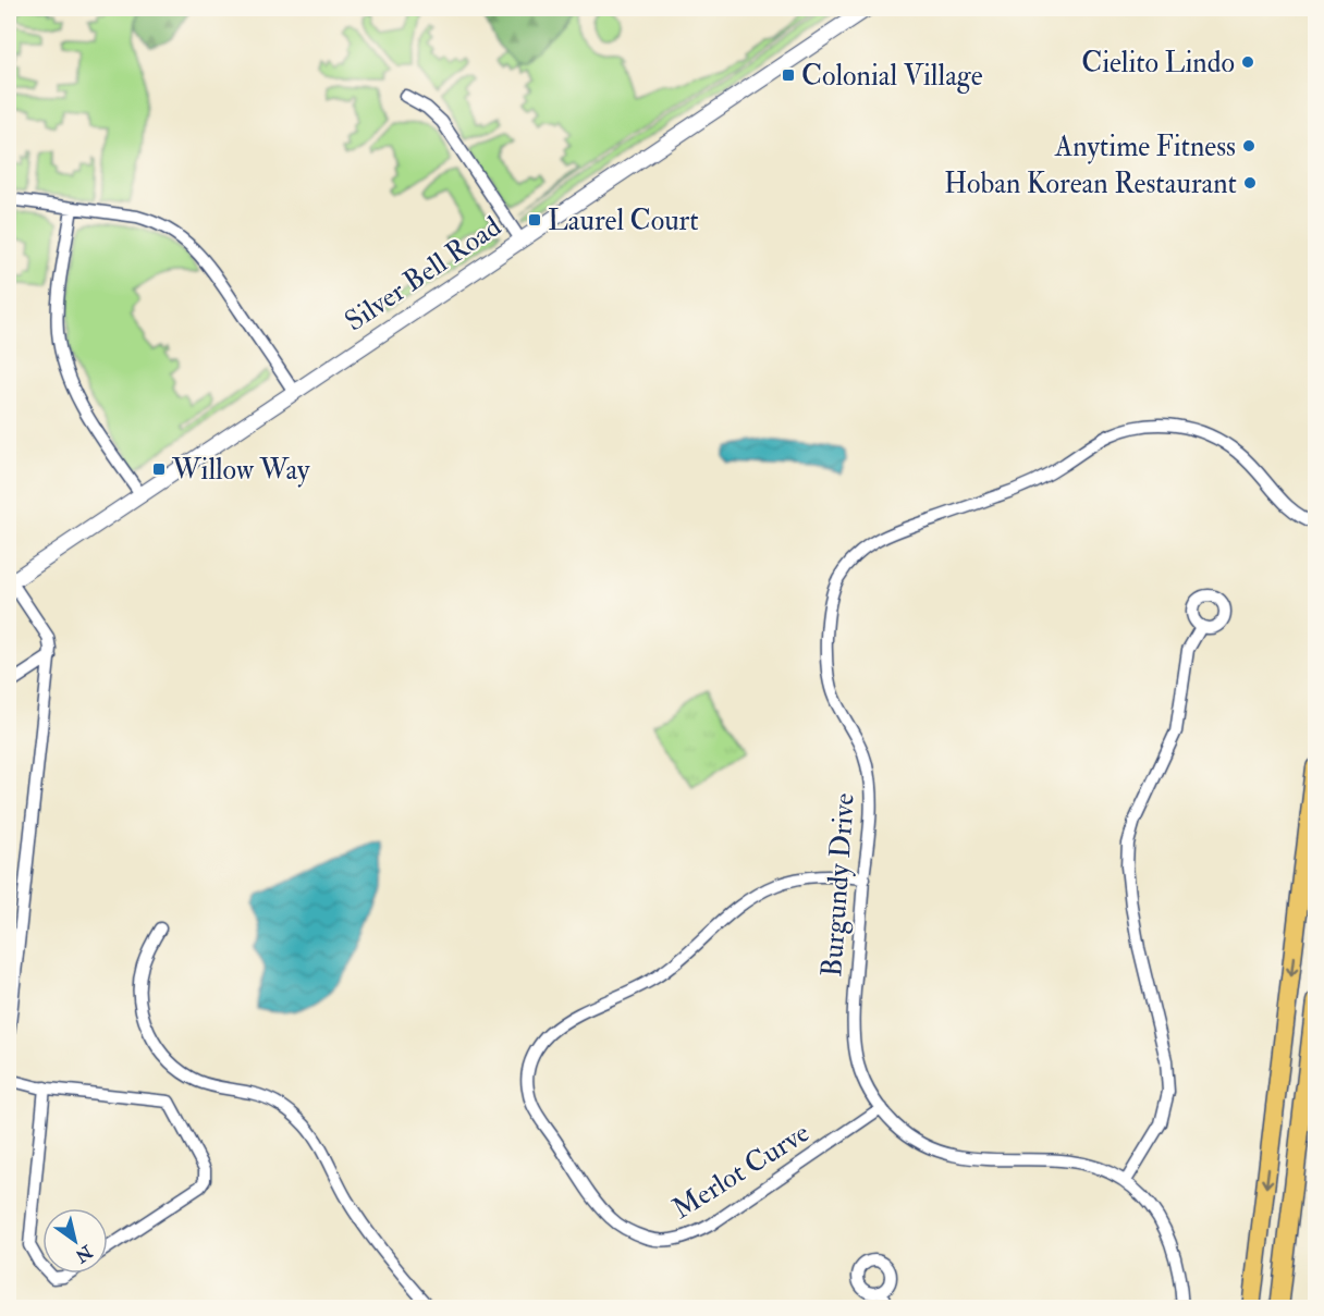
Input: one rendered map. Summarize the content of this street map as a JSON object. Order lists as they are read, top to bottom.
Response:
{
  "streets": {
    "street": ["Silver Bell Road", "Burgundy Drive", "Merlot Curve"]
  },
  "crossings": [
    ["Burgundy Drive", "Merlot Curve"]
  ],
  "places": {
    "other": ["Cielito Lindo", "Anytime Fitness", "Hoban Korean Restaurant"],
    "transit": ["Colonial Village", "Laurel Court", "Willow Way"]
  },
  "north": "bottom right"
}
